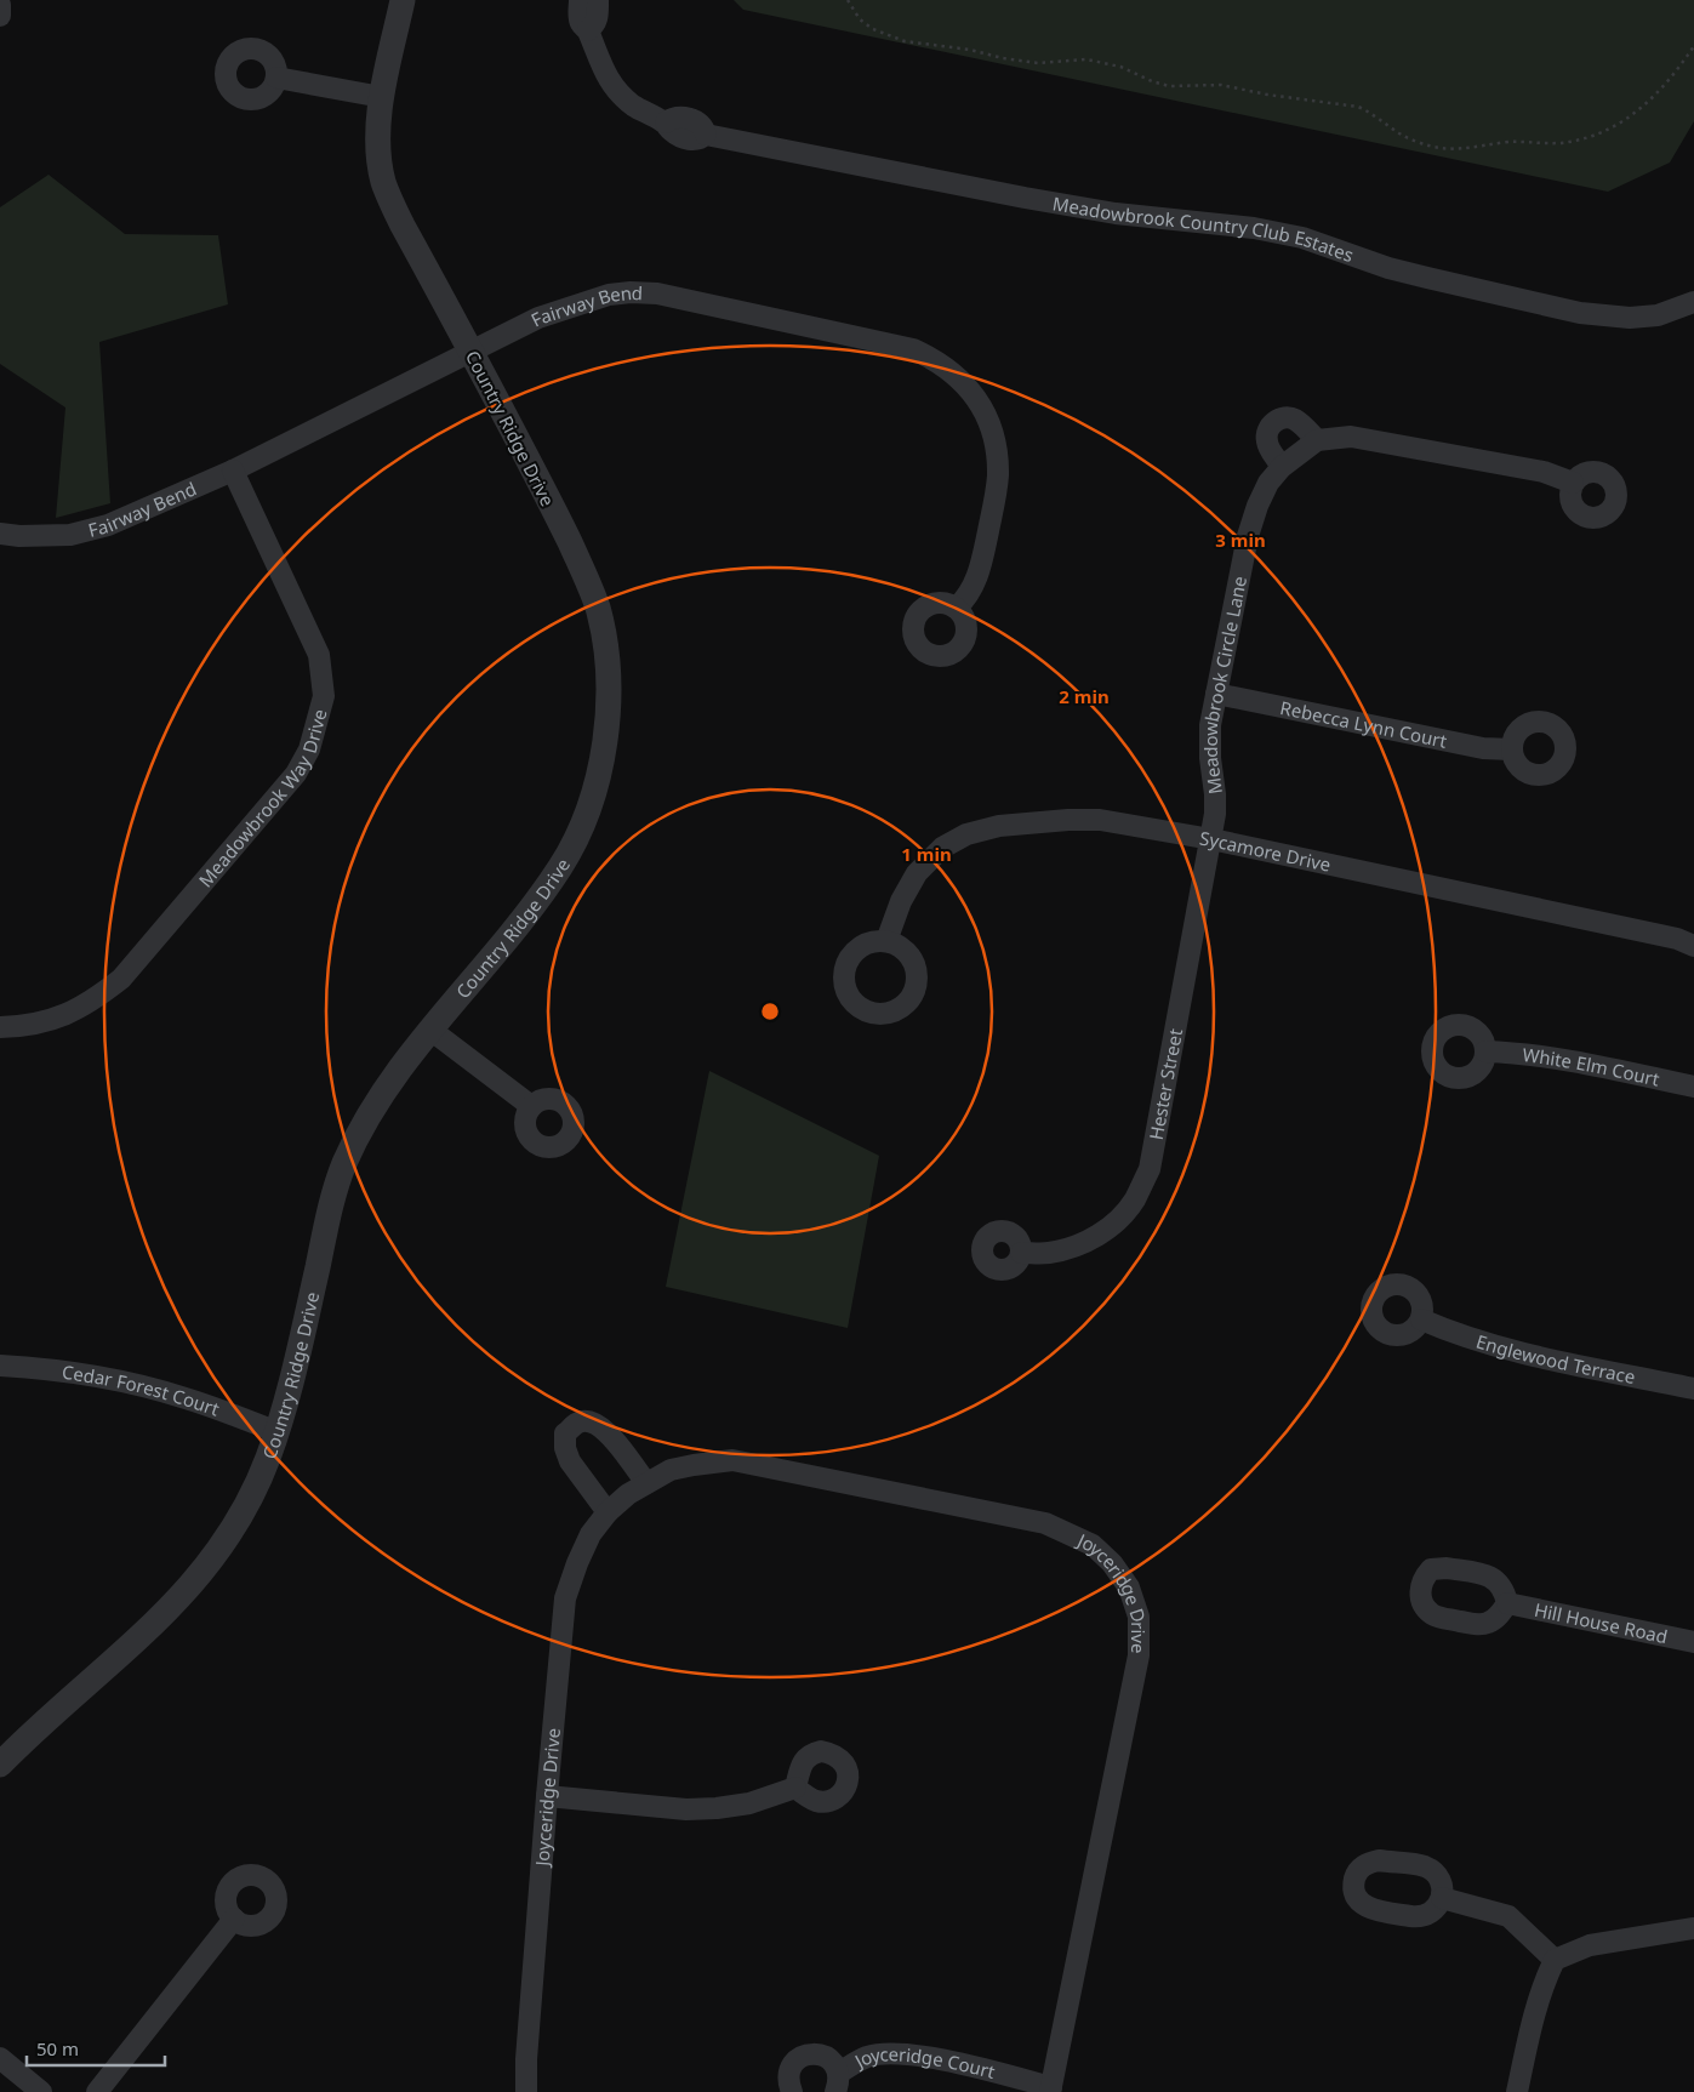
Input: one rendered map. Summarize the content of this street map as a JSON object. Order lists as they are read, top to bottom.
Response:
{
  "streets": {
    "street": [
      "Meadowbrook Country Club Estates",
      "Fairway Bend",
      "Country Ridge Drive",
      "Meadowbrook Circle Lane",
      "Rebecca Lynn Court",
      "Meadowbrook Way Drive",
      "Sycamore Drive",
      "White Elm Court",
      "Hester Street",
      "Englewood Terrace",
      "Cedar Forest Court",
      "Joyceridge Drive",
      "Hill House Road",
      "Joyceridge Court"
    ]
  },
  "crossings": [
    ["Fairway Bend", "Country Ridge Drive"],
    ["Fairway Bend", "Meadowbrook Way Drive"],
    ["Country Ridge Drive", "Cedar Forest Court"],
    ["Meadowbrook Circle Lane", "Rebecca Lynn Court"],
    ["Meadowbrook Circle Lane", "Sycamore Drive"],
    ["Meadowbrook Circle Lane", "Hester Street"],
    ["Sycamore Drive", "Hester Street"],
    ["Joyceridge Drive", "Joyceridge Court"]
  ],
  "scale_bar": "50 m",
  "rings": ["3 min", "2 min", "1 min"]
}
